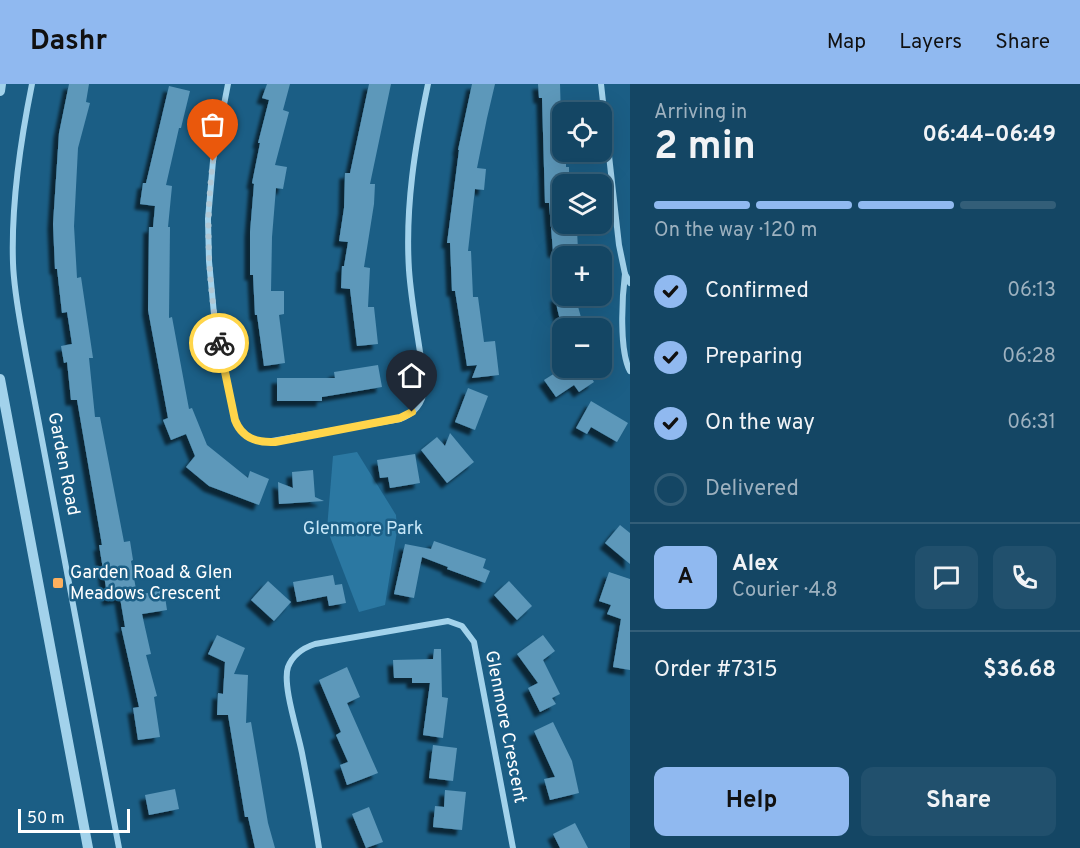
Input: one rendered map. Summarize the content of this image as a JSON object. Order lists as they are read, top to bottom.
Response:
{
  "streets": {
    "street": ["Garden Road", "Glenmore Crescent"]
  },
  "parks": ["Glenmore Park"],
  "places": {
    "transit": ["Garden Road & Glen Meadows Crescent"]
  },
  "scale_bar": "50 m",
  "page": {
    "header": "Dashr",
    "nav": ["Map", "Layers", "Share"],
    "heading": ["2 min", "Arriving in", "06:44–06:49"],
    "panel": [
      "Alex",
      "Courier · 4.8",
      "Order #7315",
      "$36.68"
    ],
    "map_buttons": ["+", "−"],
    "bar": "On the way · 120 m",
    "list": [
      ["Confirmed", "06:13"],
      ["Preparing", "06:28"],
      ["On the way", "06:31"],
      "Delivered"
    ],
    "round": "A",
    "buttons": ["Help", "Share"],
    "scale": "50 m"
  }
}
